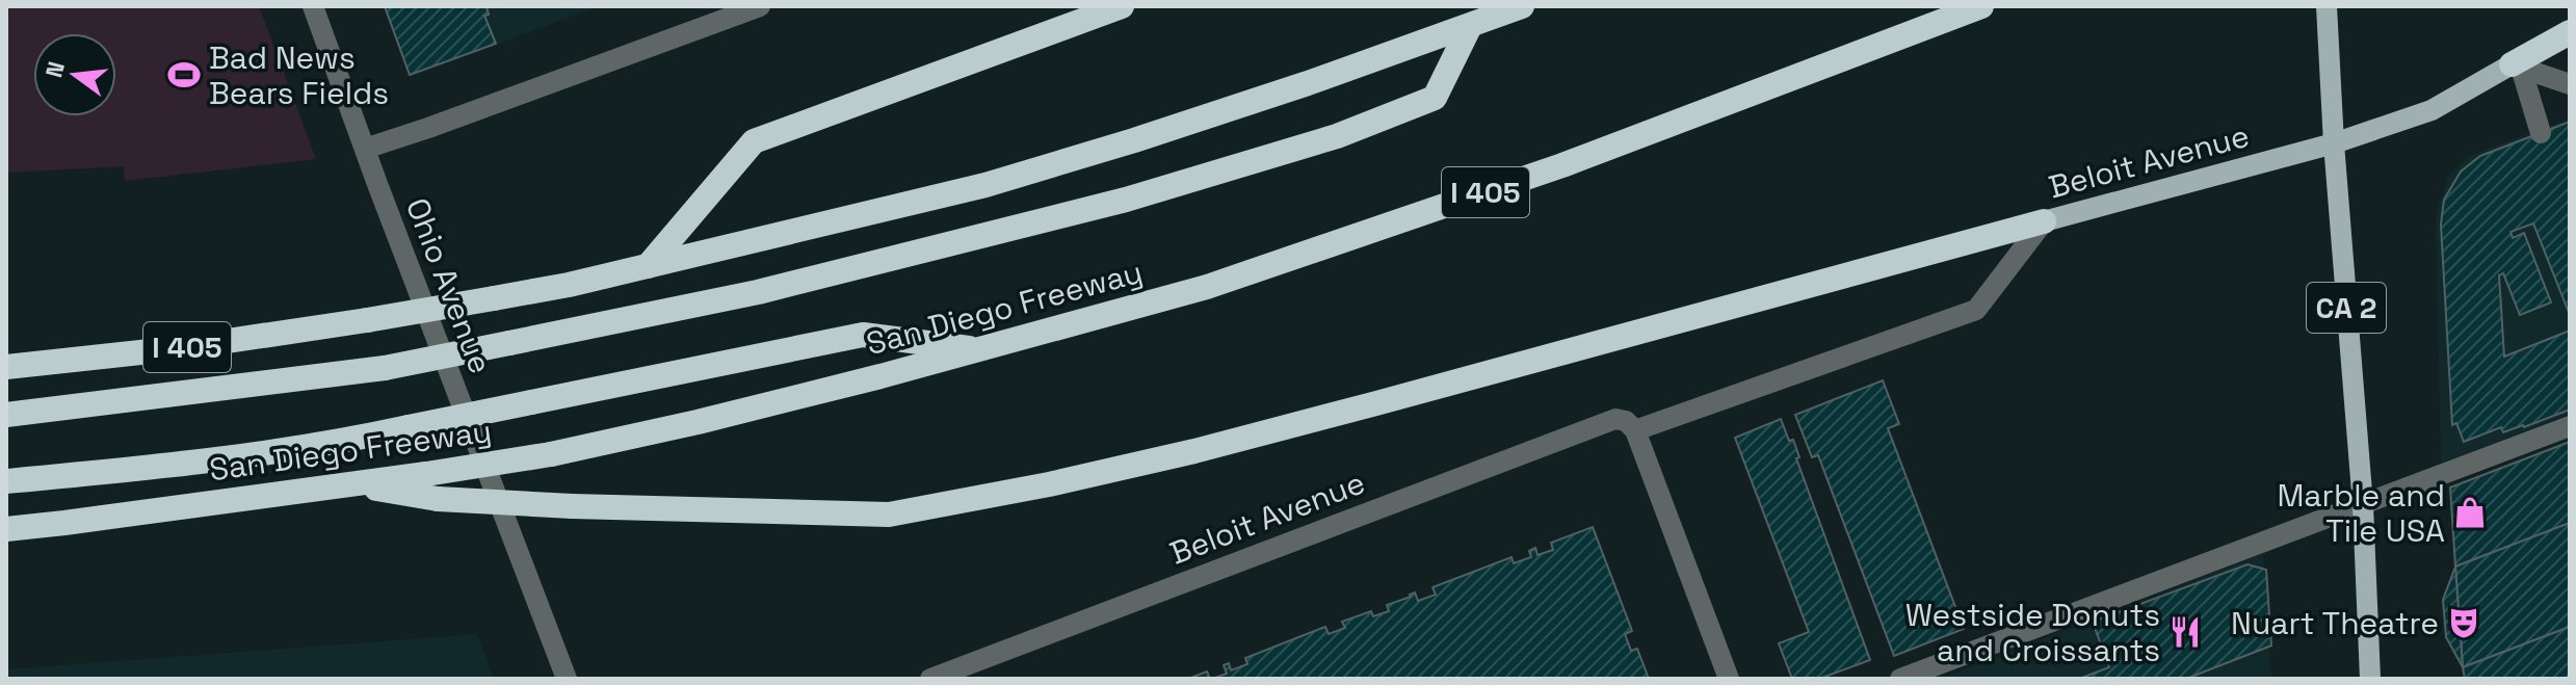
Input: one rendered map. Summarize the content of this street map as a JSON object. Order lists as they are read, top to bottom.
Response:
{
  "streets": {
    "highway": ["I 405", "San Diego Freeway"],
    "main road": ["Beloit Avenue", "CA 2"],
    "street": ["Ohio Avenue"]
  },
  "crossings": [
    ["Beloit Avenue", "CA 2"]
  ],
  "places": {
    "sports": ["Bad News Bears Fields"],
    "shop": ["Marble and Tile USA"],
    "theatre": ["Nuart Theatre"],
    "restaurant": ["Westside Donuts and Croissants"]
  },
  "north": "left"
}
